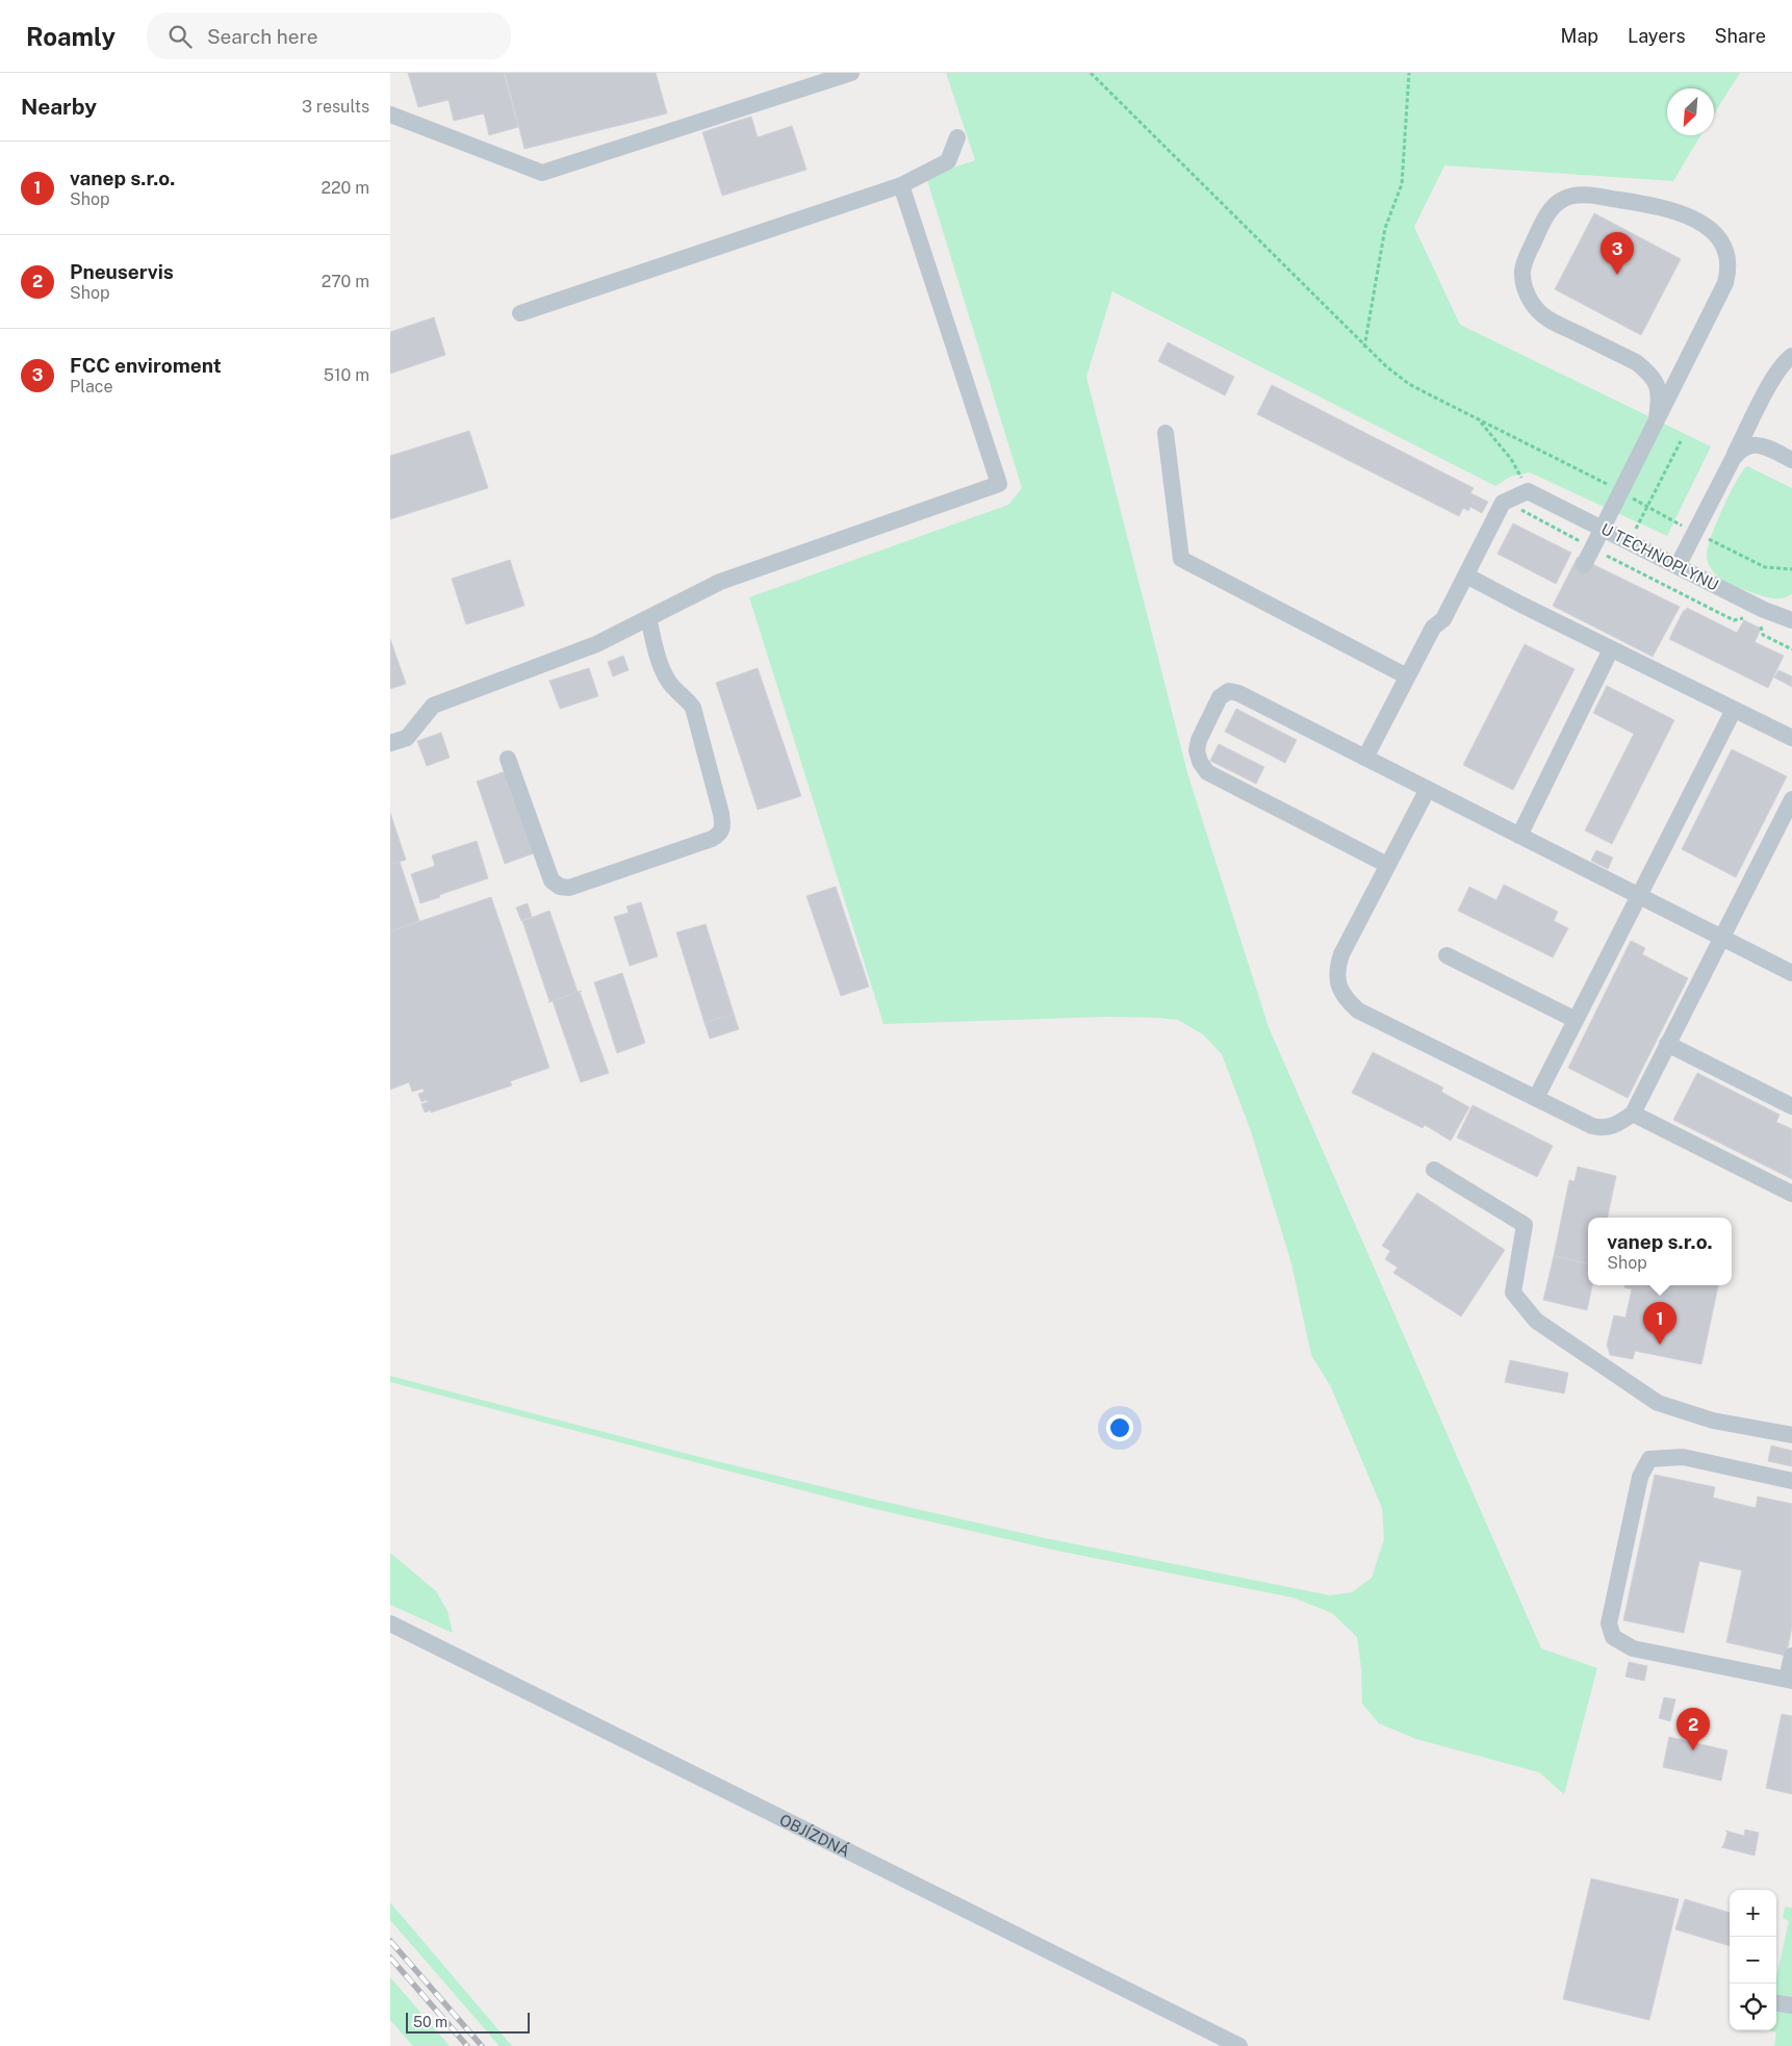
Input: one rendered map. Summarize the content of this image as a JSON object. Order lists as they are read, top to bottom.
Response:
{
  "streets": {
    "street": ["U TECHNOPLYNU", "OBJÍZDNÁ"]
  },
  "scale_bar": "50 m",
  "north": "bottom left",
  "page": {
    "header": "Roamly",
    "search": "Search here",
    "nav": ["Map", "Layers", "Share"],
    "heading": ["Nearby", "3 results"],
    "list": [
      {
        "mark": "1",
        "name": "vanep s.r.o.",
        "note": "Shop",
        "value": "220 m"
      },
      {
        "mark": "2",
        "name": "Pneuservis",
        "note": "Shop",
        "value": "270 m"
      },
      {
        "mark": "3",
        "name": "FCC enviroment",
        "note": "Place",
        "value": "510 m"
      }
    ],
    "pins": ["3", "1", "2"],
    "popup": ["vanep s.r.o.", "Shop"],
    "map_buttons": ["+", "−"],
    "scale": "50 m"
  }
}
